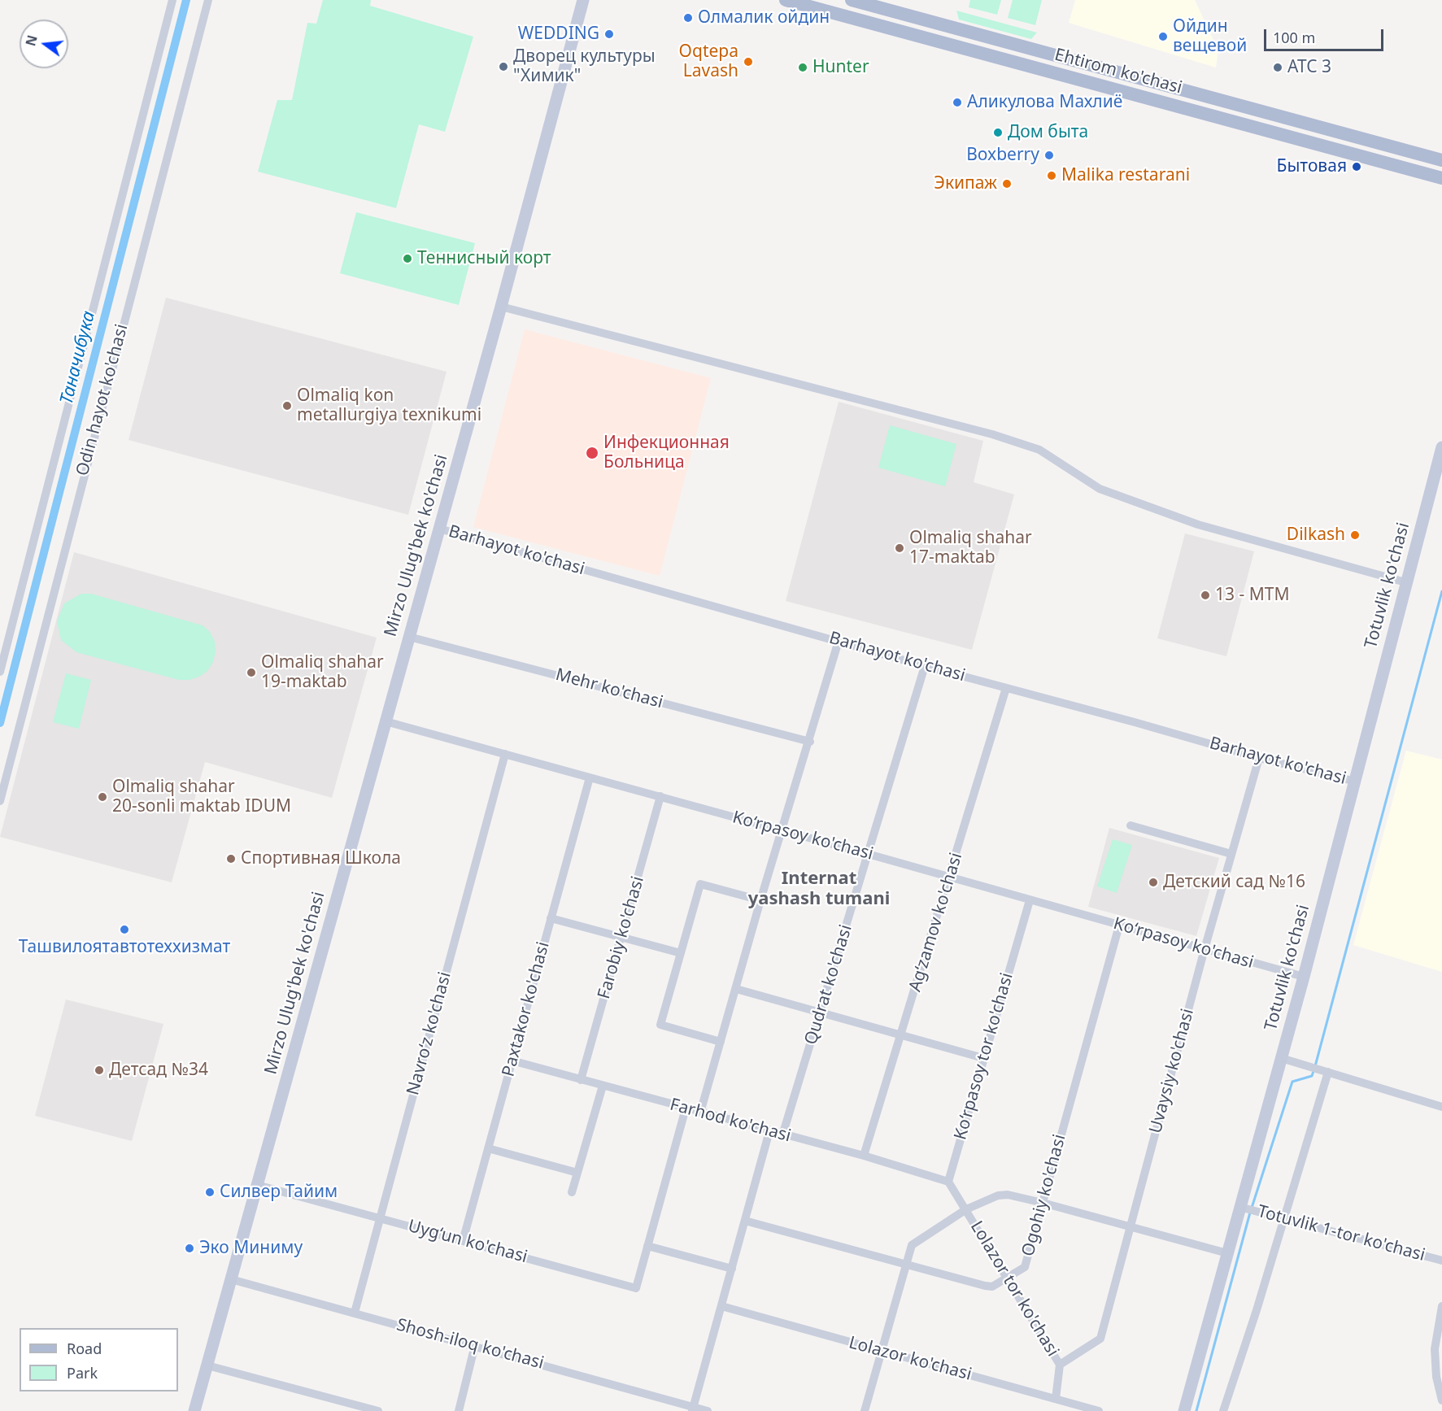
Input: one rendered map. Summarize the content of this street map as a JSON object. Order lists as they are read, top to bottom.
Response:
{
  "streets": {
    "main road": ["Ehtirom ko'chasi", "Mirzo Ulug'bek ko'chasi", "Totuvlik ko'chasi"],
    "street": [
      "Odin hayot ko'chasi",
      "Barhayot ko'chasi",
      "Mehr ko'chasi",
      "Ko‘rpasoy ko'chasi",
      "Ag‘zamov ko'chasi",
      "Farobiy ko'chasi",
      "Qudrat ko'chasi",
      "Paxtakor ko'chasi",
      "Navro‘z ko'chasi",
      "Ko‘rpasoy tor ko'chasi",
      "Uvaysiy ko'chasi",
      "Farhod ko'chasi",
      "Ogohiy ko'chasi",
      "Totuvlik 1-tor ko'chasi",
      "Uyg‘un ko'chasi",
      "Lolazor tor ko'chasi",
      "Shosh-iloq ko'chasi",
      "Lolazor ko'chasi"
    ]
  },
  "crossings": [
    ["Mirzo Ulug'bek ko'chasi", "Barhayot ko'chasi"],
    ["Mirzo Ulug'bek ko'chasi", "Mehr ko'chasi"],
    ["Mirzo Ulug'bek ko'chasi", "Ko‘rpasoy ko'chasi"],
    ["Mirzo Ulug'bek ko'chasi", "Uyg‘un ko'chasi"],
    ["Mirzo Ulug'bek ko'chasi", "Shosh-iloq ko'chasi"],
    ["Barhayot ko'chasi", "Totuvlik ko'chasi"],
    ["Barhayot ko'chasi", "Ag‘zamov ko'chasi"],
    ["Barhayot ko'chasi", "Qudrat ko'chasi"],
    ["Barhayot ko'chasi", "Uvaysiy ko'chasi"],
    ["Totuvlik ko'chasi", "Ko‘rpasoy ko'chasi"],
    ["Totuvlik ko'chasi", "Totuvlik 1-tor ko'chasi"],
    ["Ko‘rpasoy ko'chasi", "Ag‘zamov ko'chasi"],
    ["Ko‘rpasoy ko'chasi", "Farobiy ko'chasi"],
    ["Ko‘rpasoy ko'chasi", "Qudrat ko'chasi"],
    ["Ko‘rpasoy ko'chasi", "Paxtakor ko'chasi"],
    ["Ko‘rpasoy ko'chasi", "Navro‘z ko'chasi"],
    ["Ko‘rpasoy ko'chasi", "Ko‘rpasoy tor ko'chasi"],
    ["Ko‘rpasoy ko'chasi", "Uvaysiy ko'chasi"],
    ["Ko‘rpasoy ko'chasi", "Ogohiy ko'chasi"],
    ["Ag‘zamov ko'chasi", "Farhod ko'chasi"],
    ["Farobiy ko'chasi", "Farhod ko'chasi"],
    ["Qudrat ko'chasi", "Farhod ko'chasi"],
    ["Paxtakor ko'chasi", "Farhod ko'chasi"],
    ["Paxtakor ko'chasi", "Uyg‘un ko'chasi"],
    ["Navro‘z ko'chasi", "Uyg‘un ko'chasi"],
    ["Navro‘z ko'chasi", "Shosh-iloq ko'chasi"],
    ["Ko‘rpasoy tor ko'chasi", "Farhod ko'chasi"],
    ["Uvaysiy ko'chasi", "Lolazor tor ko'chasi"],
    ["Farhod ko'chasi", "Uyg‘un ko'chasi"],
    ["Ogohiy ko'chasi", "Lolazor tor ko'chasi"],
    ["Lolazor tor ko'chasi", "Lolazor ko'chasi"]
  ],
  "districts": ["Internat yashash tumani"],
  "water": ["Таначибука"],
  "places": [
    "Олмалик ойдин",
    "WEDDING",
    "Ойдин вещевой",
    "Oqtepa Lavash",
    "Дворец культуры \"Химик\"",
    "Hunter",
    "АТС 3",
    "Аликулова Махлиё",
    "Дом быта",
    "Boxberry",
    "Бытовая",
    "Malika restarani",
    "Экипаж",
    "Теннисный корт",
    "Olmaliq kon metallurgiya texnikumi",
    "Инфекционная Больница",
    "Dilkash",
    "Olmaliq shahar 17-maktab",
    "13 - MTM",
    "Olmaliq shahar 19-maktab",
    "Olmaliq shahar 20-sonli maktab IDUM",
    "Спортивная Школа",
    "Детский сад №16",
    "Ташвилоятавтотеххизмат",
    "Детсад №34",
    "Силвер Тайим",
    "Эко Миниму"
  ],
  "legend": ["Road", "Park"],
  "scale_bar": "100 m",
  "north": "left"
}
